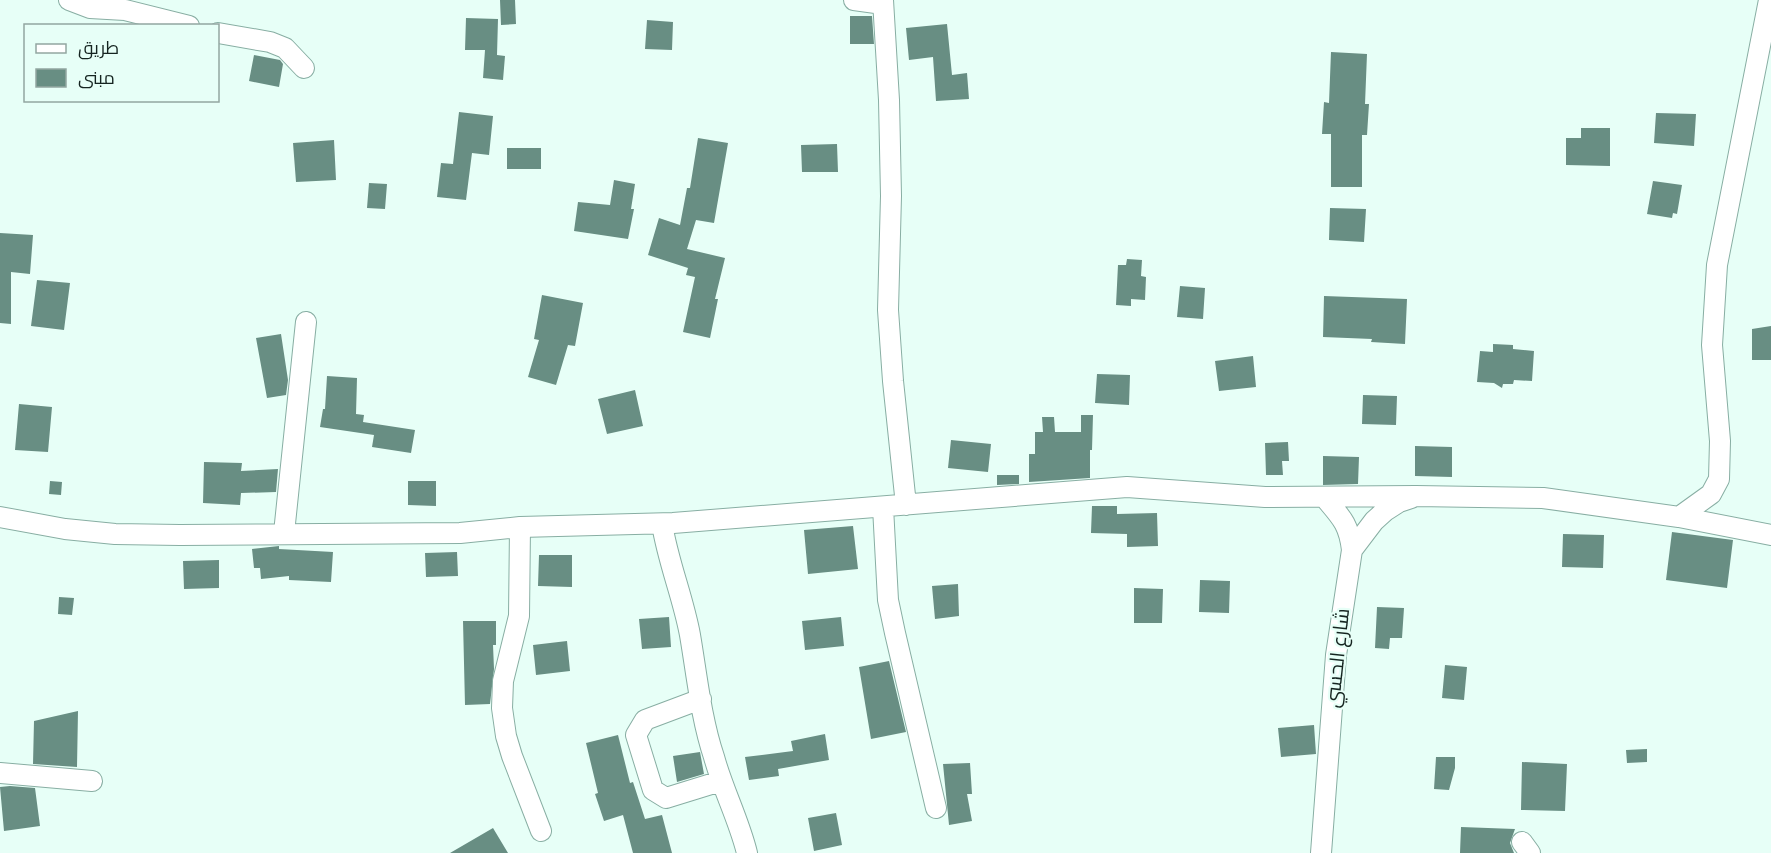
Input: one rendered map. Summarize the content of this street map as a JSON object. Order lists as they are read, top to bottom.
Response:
{
  "streets": {
    "street": ["شارع الحسي"]
  },
  "legend": ["طريق", "مبنى"]
}
